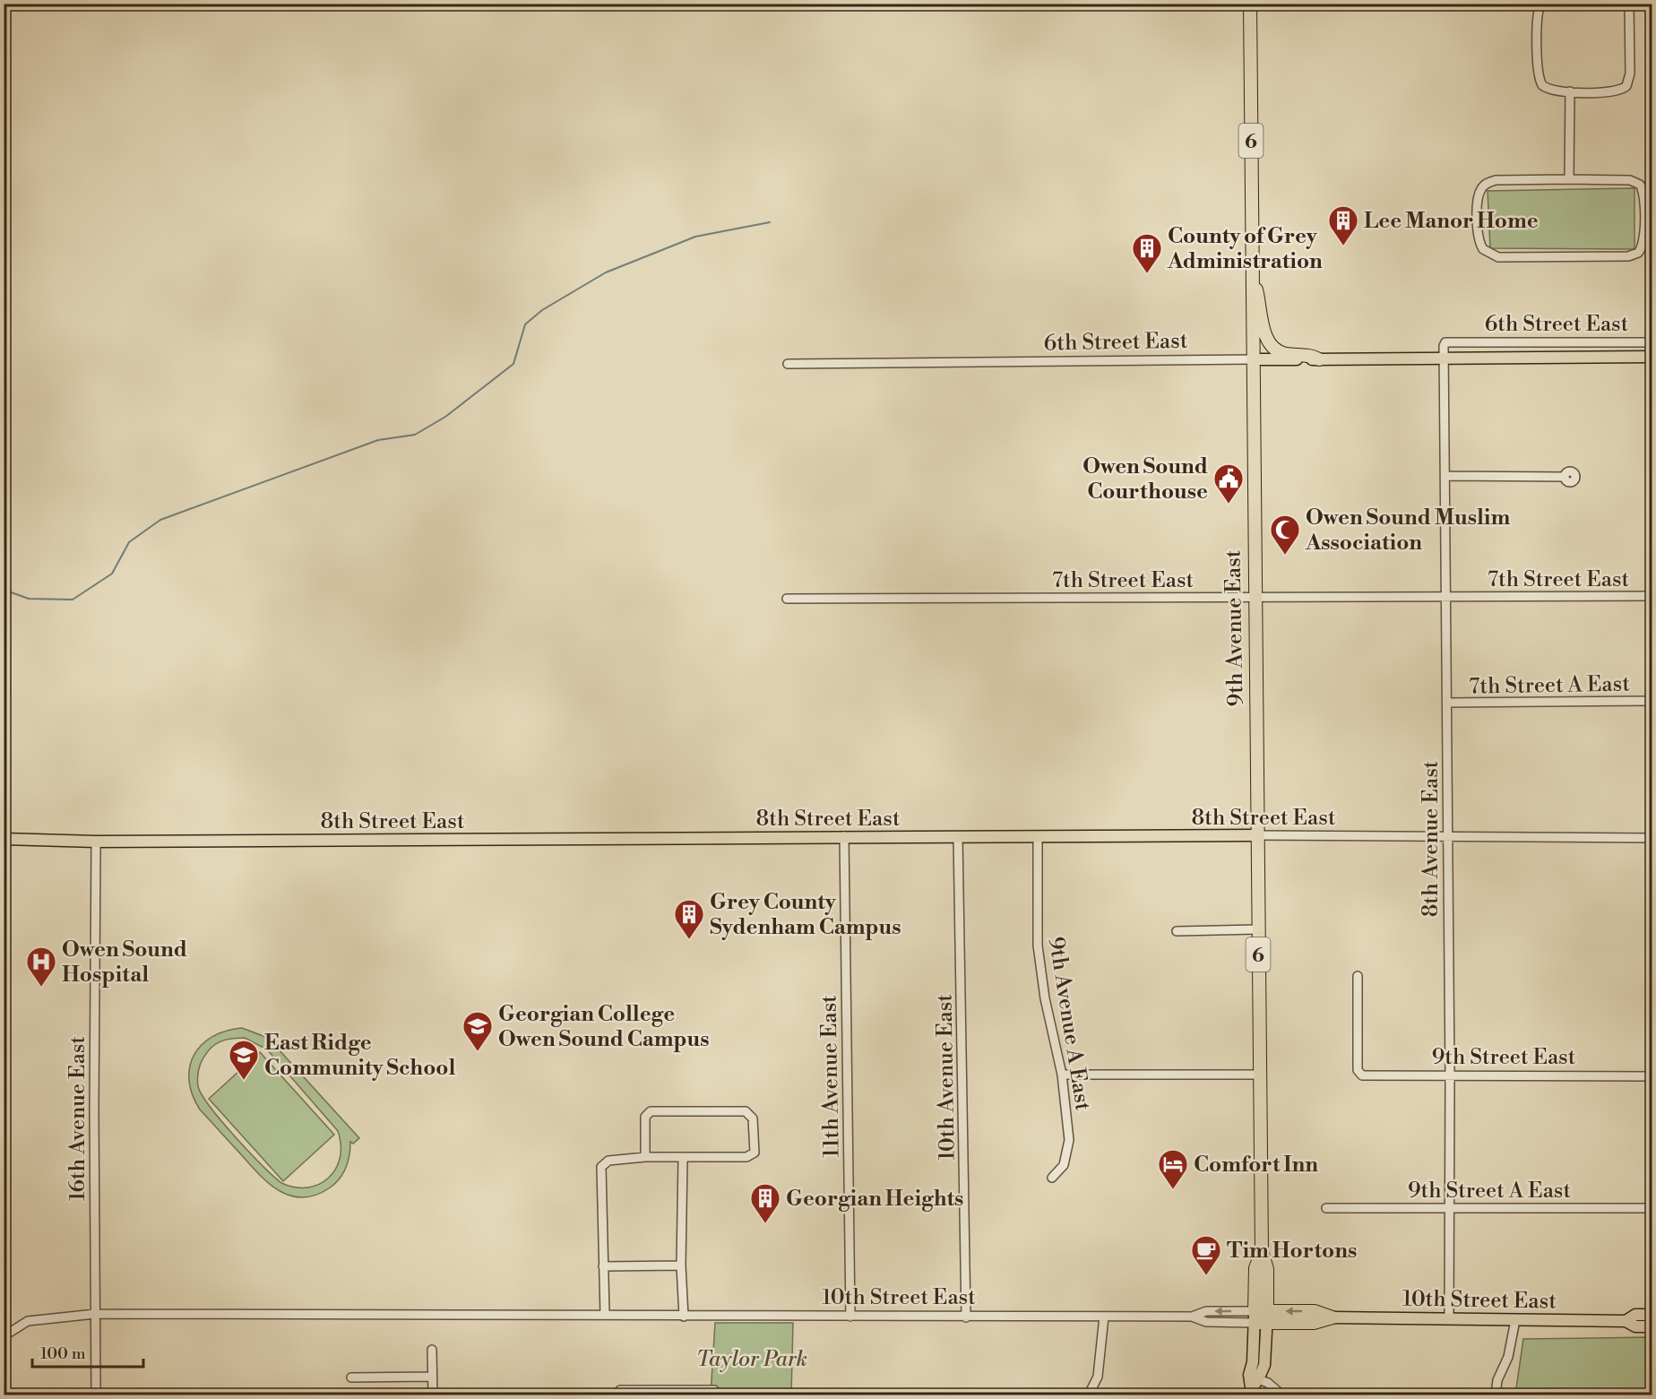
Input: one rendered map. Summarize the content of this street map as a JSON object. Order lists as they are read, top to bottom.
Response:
{
  "streets": {
    "highway": ["6", "9th Avenue East", "10th Street East"],
    "main road": ["6th Street East", "8th Street East"],
    "street": [
      "7th Street East",
      "7th Street A East",
      "8th Avenue East",
      "9th Avenue A East",
      "9th Street East",
      "11th Avenue East",
      "10th Avenue East",
      "16th Avenue East",
      "9th Street A East"
    ]
  },
  "crossings": [
    ["6th Street East", "9th Avenue East"],
    ["6th Street East", "8th Avenue East"],
    ["7th Street East", "9th Avenue East"],
    ["7th Street East", "8th Avenue East"],
    ["9th Avenue East", "8th Street East"],
    ["9th Avenue East", "10th Street East"],
    ["7th Street A East", "8th Avenue East"],
    ["8th Street East", "8th Avenue East"],
    ["8th Street East", "9th Avenue A East"],
    ["8th Street East", "11th Avenue East"],
    ["8th Street East", "10th Avenue East"],
    ["8th Street East", "16th Avenue East"],
    ["8th Avenue East", "9th Street East"],
    ["8th Avenue East", "9th Street A East"],
    ["8th Avenue East", "10th Street East"],
    ["11th Avenue East", "10th Street East"],
    ["10th Avenue East", "10th Street East"],
    ["16th Avenue East", "10th Street East"]
  ],
  "parks": ["Taylor Park"],
  "places": {
    "building": [
      "Lee Manor Home",
      "County of Grey Administration",
      "Grey County Sydenham Campus",
      "Georgian Heights"
    ],
    "public building": ["Owen Sound Courthouse"],
    "mosque": ["Owen Sound Muslim Association"],
    "hospital": ["Owen Sound Hospital"],
    "school or university": ["Georgian College Owen Sound Campus", "East Ridge Community School"],
    "hotel": ["Comfort Inn"],
    "cafe": ["Tim Hortons"]
  },
  "scale_bar": "100 m"
}
